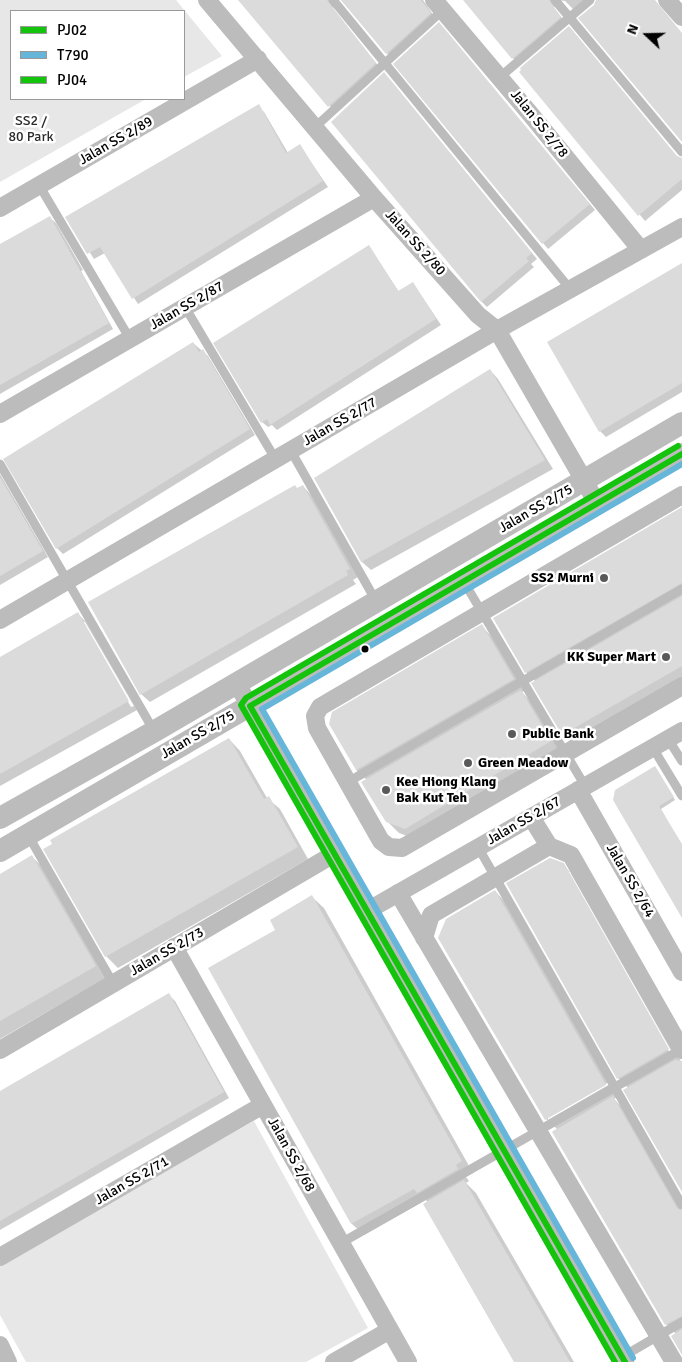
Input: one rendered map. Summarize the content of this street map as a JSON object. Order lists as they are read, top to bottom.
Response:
{
  "streets": {
    "street": [
      "Jalan SS 2/78",
      "Jalan SS 2/89",
      "Jalan SS 2/80",
      "Jalan SS 2/87",
      "Jalan SS 2/77",
      "Jalan SS 2/75",
      "Jalan SS 2/67",
      "Jalan SS 2/64",
      "Jalan SS 2/73",
      "Jalan SS 2/68",
      "Jalan SS 2/71"
    ]
  },
  "crossings": [
    ["Jalan SS 2/78", "Jalan SS 2/77"],
    ["Jalan SS 2/89", "Jalan SS 2/80"],
    ["Jalan SS 2/80", "Jalan SS 2/87"],
    ["Jalan SS 2/80", "Jalan SS 2/77"],
    ["Jalan SS 2/80", "Jalan SS 2/75"],
    ["Jalan SS 2/67", "Jalan SS 2/64"],
    ["Jalan SS 2/73", "Jalan SS 2/68"],
    ["Jalan SS 2/68", "Jalan SS 2/71"]
  ],
  "parks": ["SS2 / 80 Park"],
  "places": [
    "SS2 Murni",
    "KK Super Mart",
    "Public Bank",
    "Green Meadow",
    "Kee Hiong Klang Bak Kut Teh"
  ],
  "lines": ["transit line PJ04", "transit line PJ02", "transit line T790"],
  "legend": ["PJ02", "T790", "PJ04"],
  "north": "left"
}
